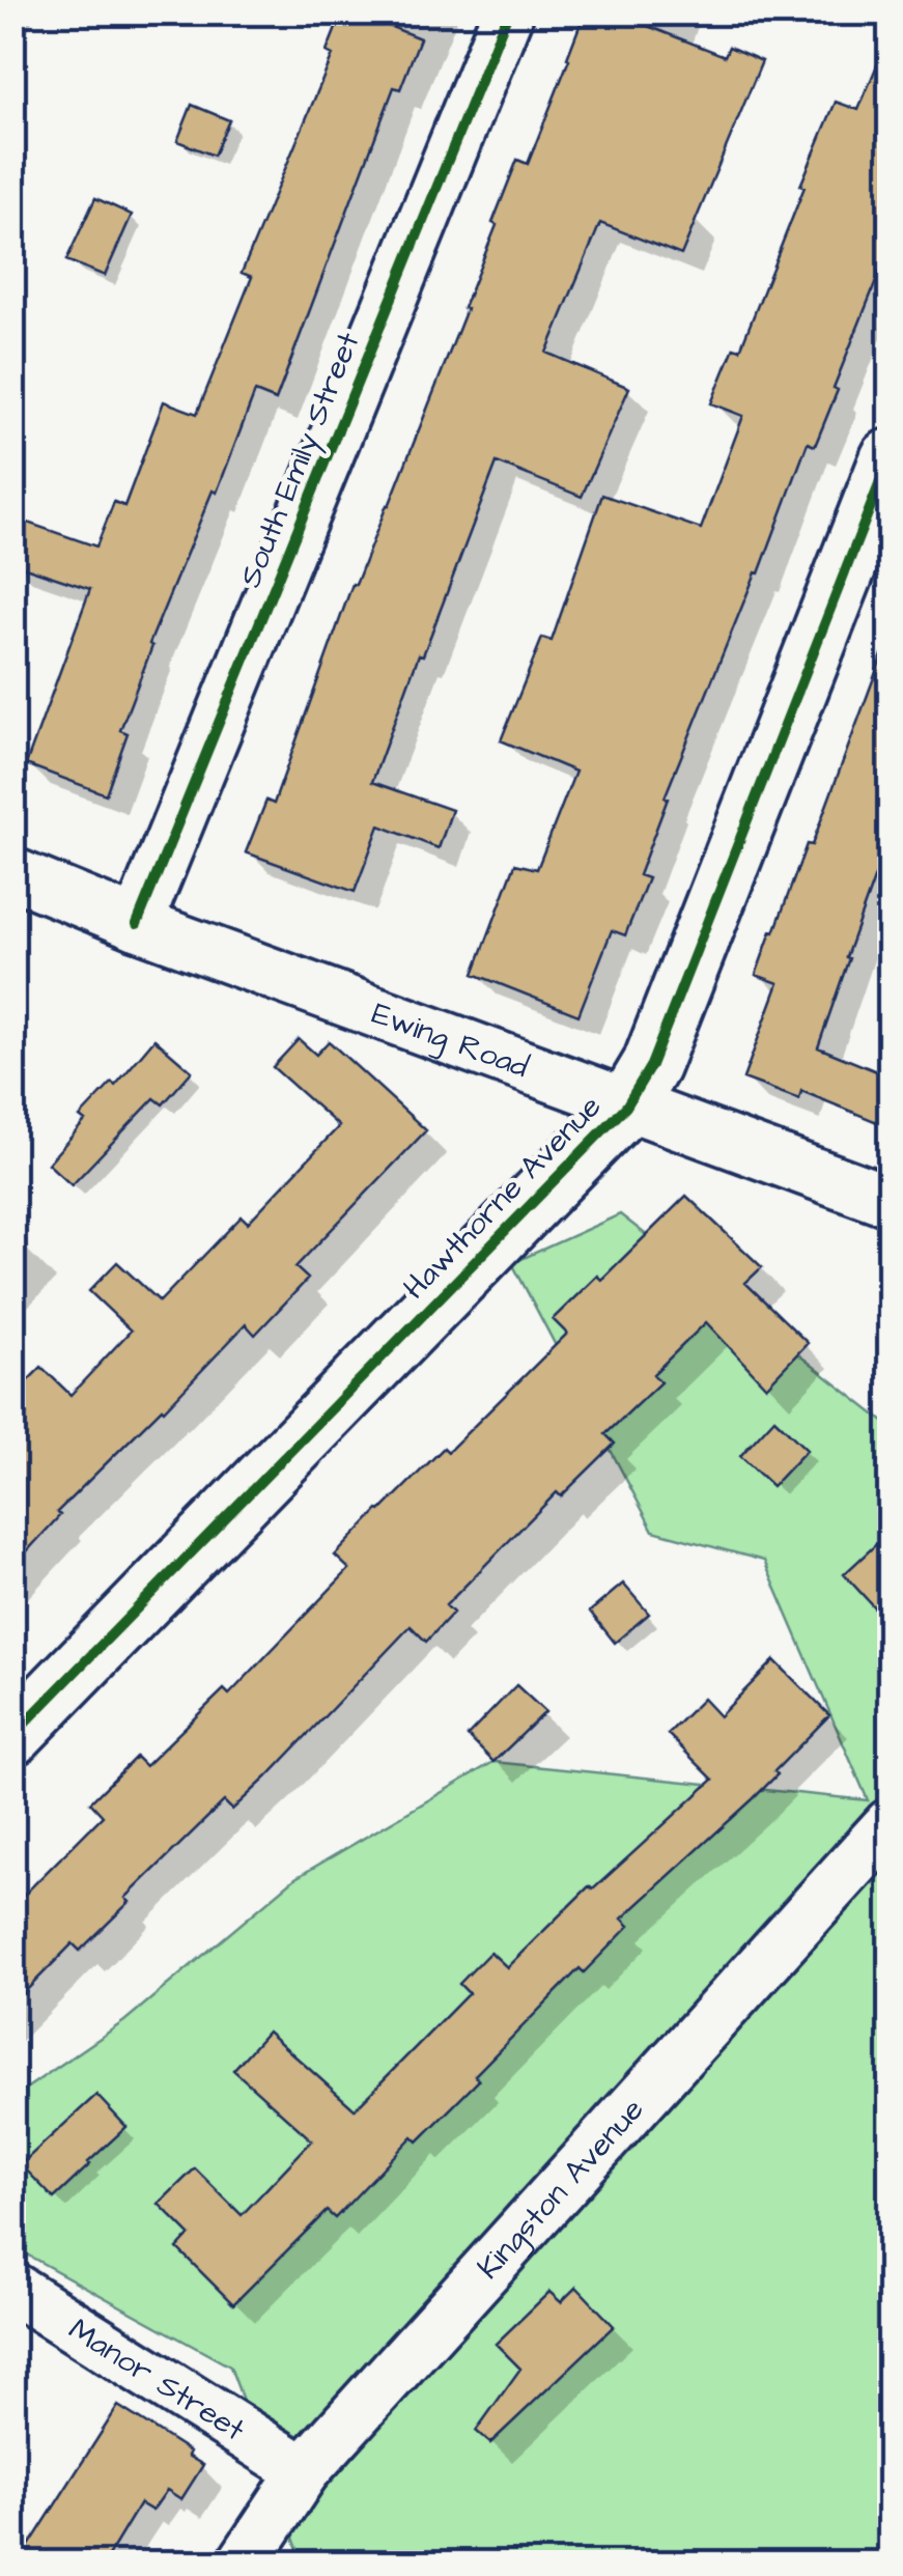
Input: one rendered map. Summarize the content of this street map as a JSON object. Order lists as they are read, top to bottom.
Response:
{
  "streets": {
    "street": [
      "South Emily Street",
      "Ewing Road",
      "Hawthorne Avenue",
      "Kingston Avenue",
      "Manor Street"
    ]
  },
  "crossings": [
    ["South Emily Street", "Ewing Road"],
    ["Ewing Road", "Hawthorne Avenue"],
    ["Kingston Avenue", "Manor Street"]
  ]
}
